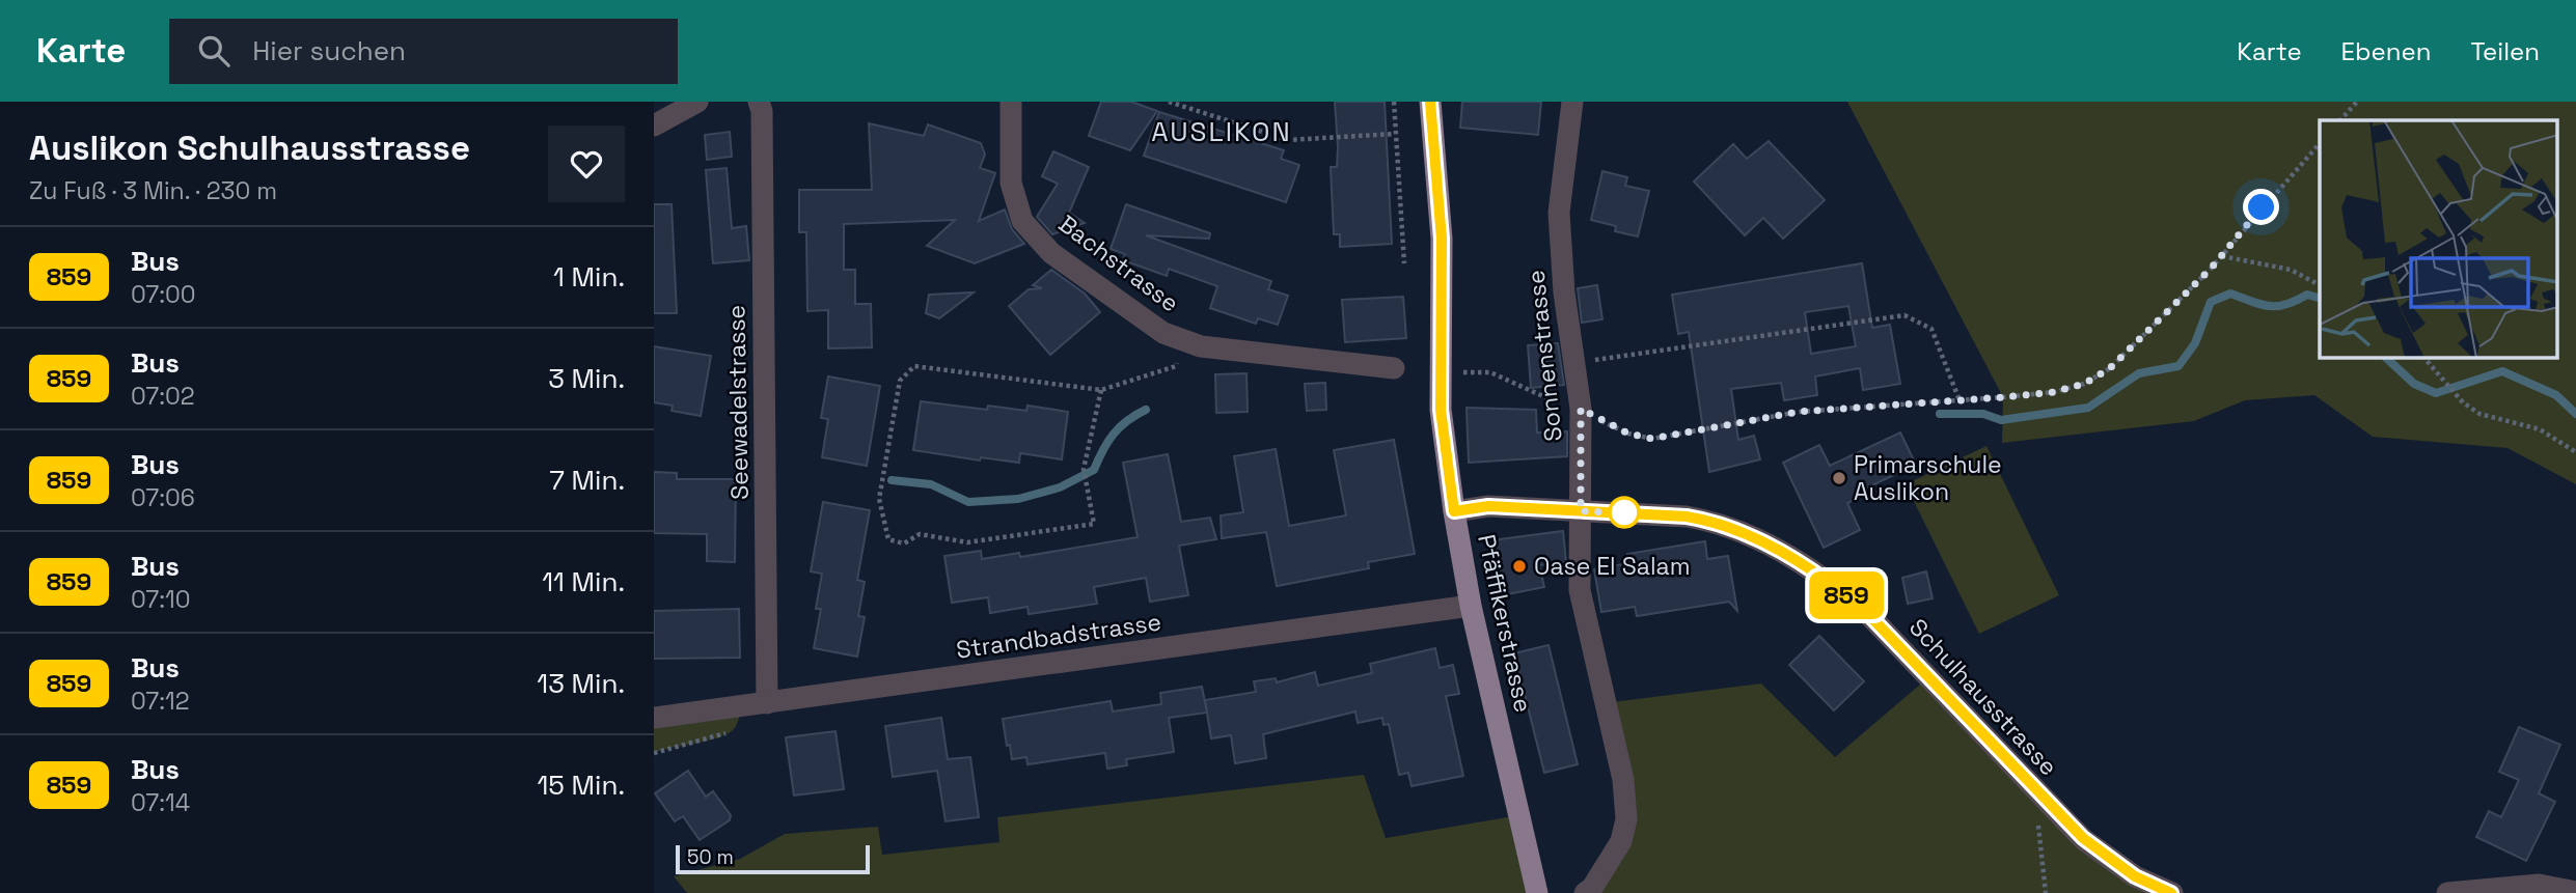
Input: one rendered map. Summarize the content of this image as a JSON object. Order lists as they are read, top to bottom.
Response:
{
  "streets": {
    "main road": ["Pfäffikerstrasse"],
    "street": [
      "Bachstrasse",
      "Sonnenstrasse",
      "Seewadelstrasse",
      "Strandbadstrasse",
      "Schulhausstrasse"
    ]
  },
  "crossings": [
    ["Sonnenstrasse", "Schulhausstrasse"],
    ["Seewadelstrasse", "Strandbadstrasse"],
    ["Pfäffikerstrasse", "Strandbadstrasse"],
    ["Pfäffikerstrasse", "Schulhausstrasse"]
  ],
  "districts": ["AUSLIKON"],
  "places": ["Primarschule Auslikon", "Oase El Salam"],
  "lines": ["bus line 859"],
  "scale_bar": "50 m",
  "page": {
    "header": "Karte",
    "search": "Hier suchen",
    "nav": ["Karte", "Ebenen", "Teilen"],
    "heading": ["Auslikon Schulhausstrasse", "Zu Fuß · 3 Min. · 230 m"],
    "on_map": "859",
    "list": [
      {
        "mark": "859",
        "name": "Bus",
        "note": "07:00",
        "value": "1 Min."
      },
      {
        "mark": "859",
        "name": "Bus",
        "note": "07:02",
        "value": "3 Min."
      },
      {
        "mark": "859",
        "name": "Bus",
        "note": "07:06",
        "value": "7 Min."
      },
      {
        "mark": "859",
        "name": "Bus",
        "note": "07:10",
        "value": "11 Min."
      },
      {
        "mark": "859",
        "name": "Bus",
        "note": "07:12",
        "value": "13 Min."
      },
      {
        "mark": "859",
        "name": "Bus",
        "note": "07:14",
        "value": "15 Min."
      }
    ],
    "scale": "50 m"
  }
}
